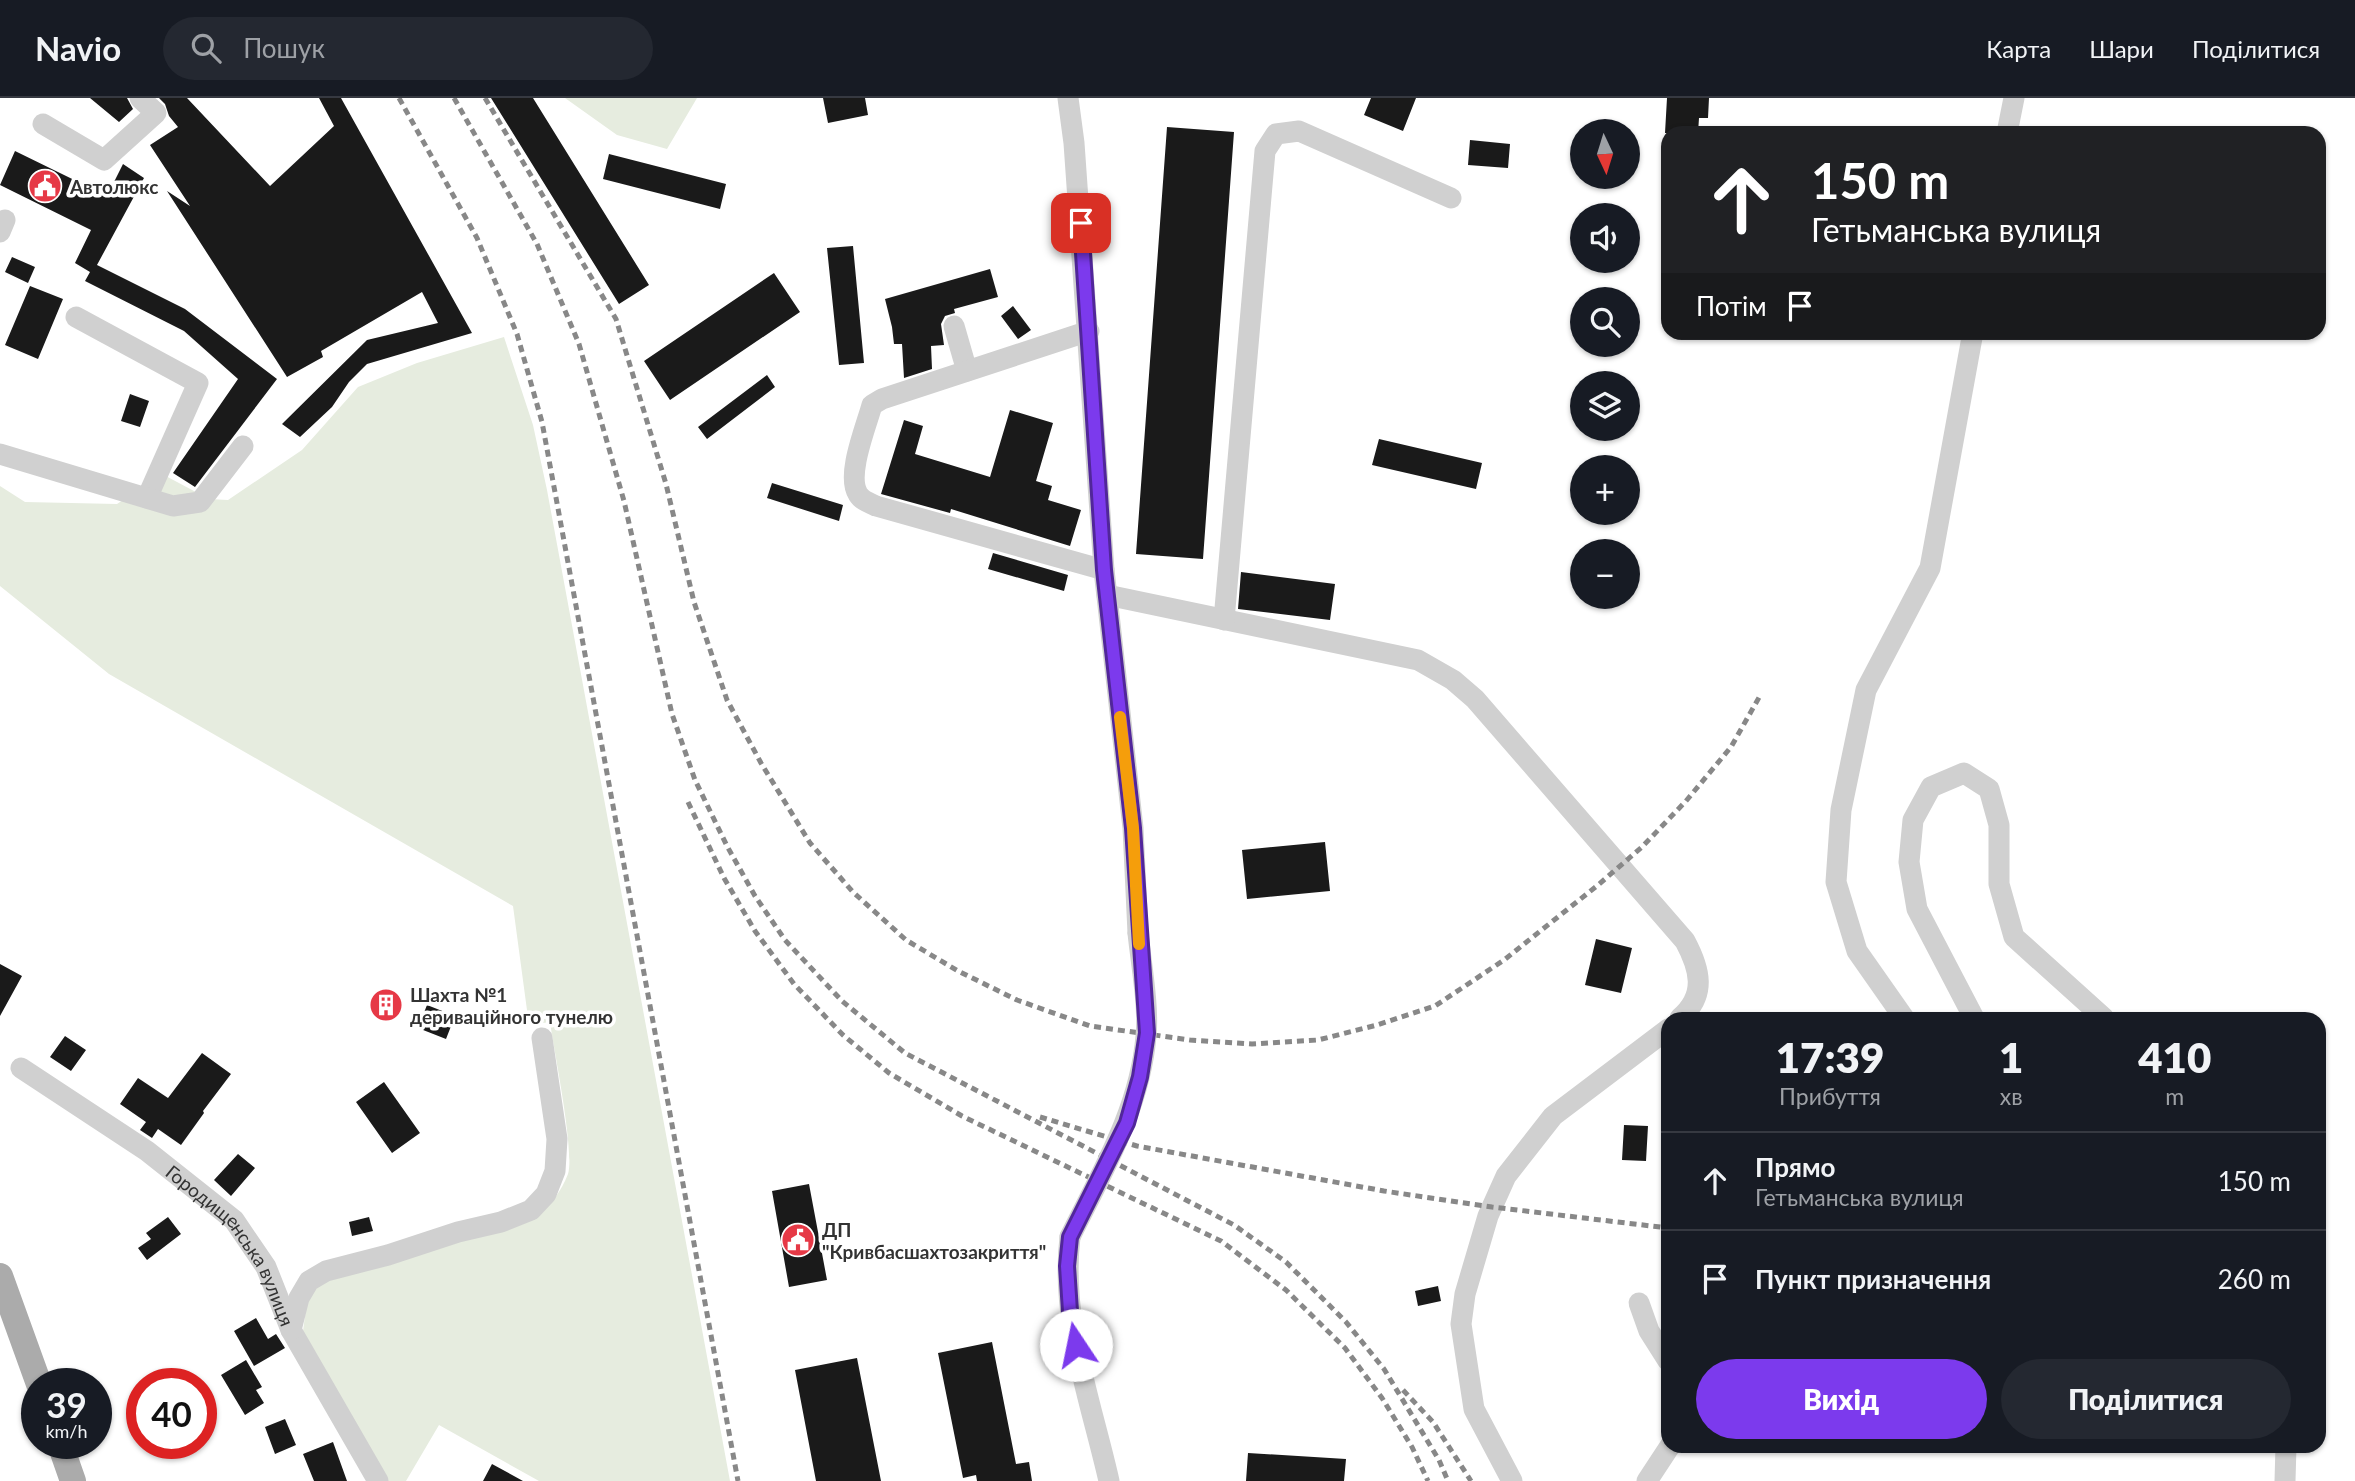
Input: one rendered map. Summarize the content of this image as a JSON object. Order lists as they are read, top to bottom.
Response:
{
  "streets": {
    "street": ["Городищенська вулиця"]
  },
  "places": {
    "public building": ["Автолюкс", "ДП \"Кривбасшахтозакриття\""],
    "building": ["Шахта №1 дериваційного тунелю"]
  },
  "north": "bottom",
  "page": {
    "header": "Navio",
    "search": "Пошук",
    "nav": ["Карта", "Шари", "Поділитися"],
    "map_buttons": ["+", "−"],
    "turn": ["150 m", "Гетьманська вулиця"],
    "then": "Потім",
    "eta": [
      "17:39",
      "Прибуття",
      "1",
      "хв",
      "410",
      "m"
    ],
    "list": [
      {
        "name": "Прямо",
        "note": "Гетьманська вулиця",
        "value": "150 m"
      },
      {
        "name": "Пункт призначення",
        "value": "260 m"
      }
    ],
    "buttons": ["Вихід", "Поділитися"],
    "speed": "39 km/h",
    "limit": "40"
  }
}
